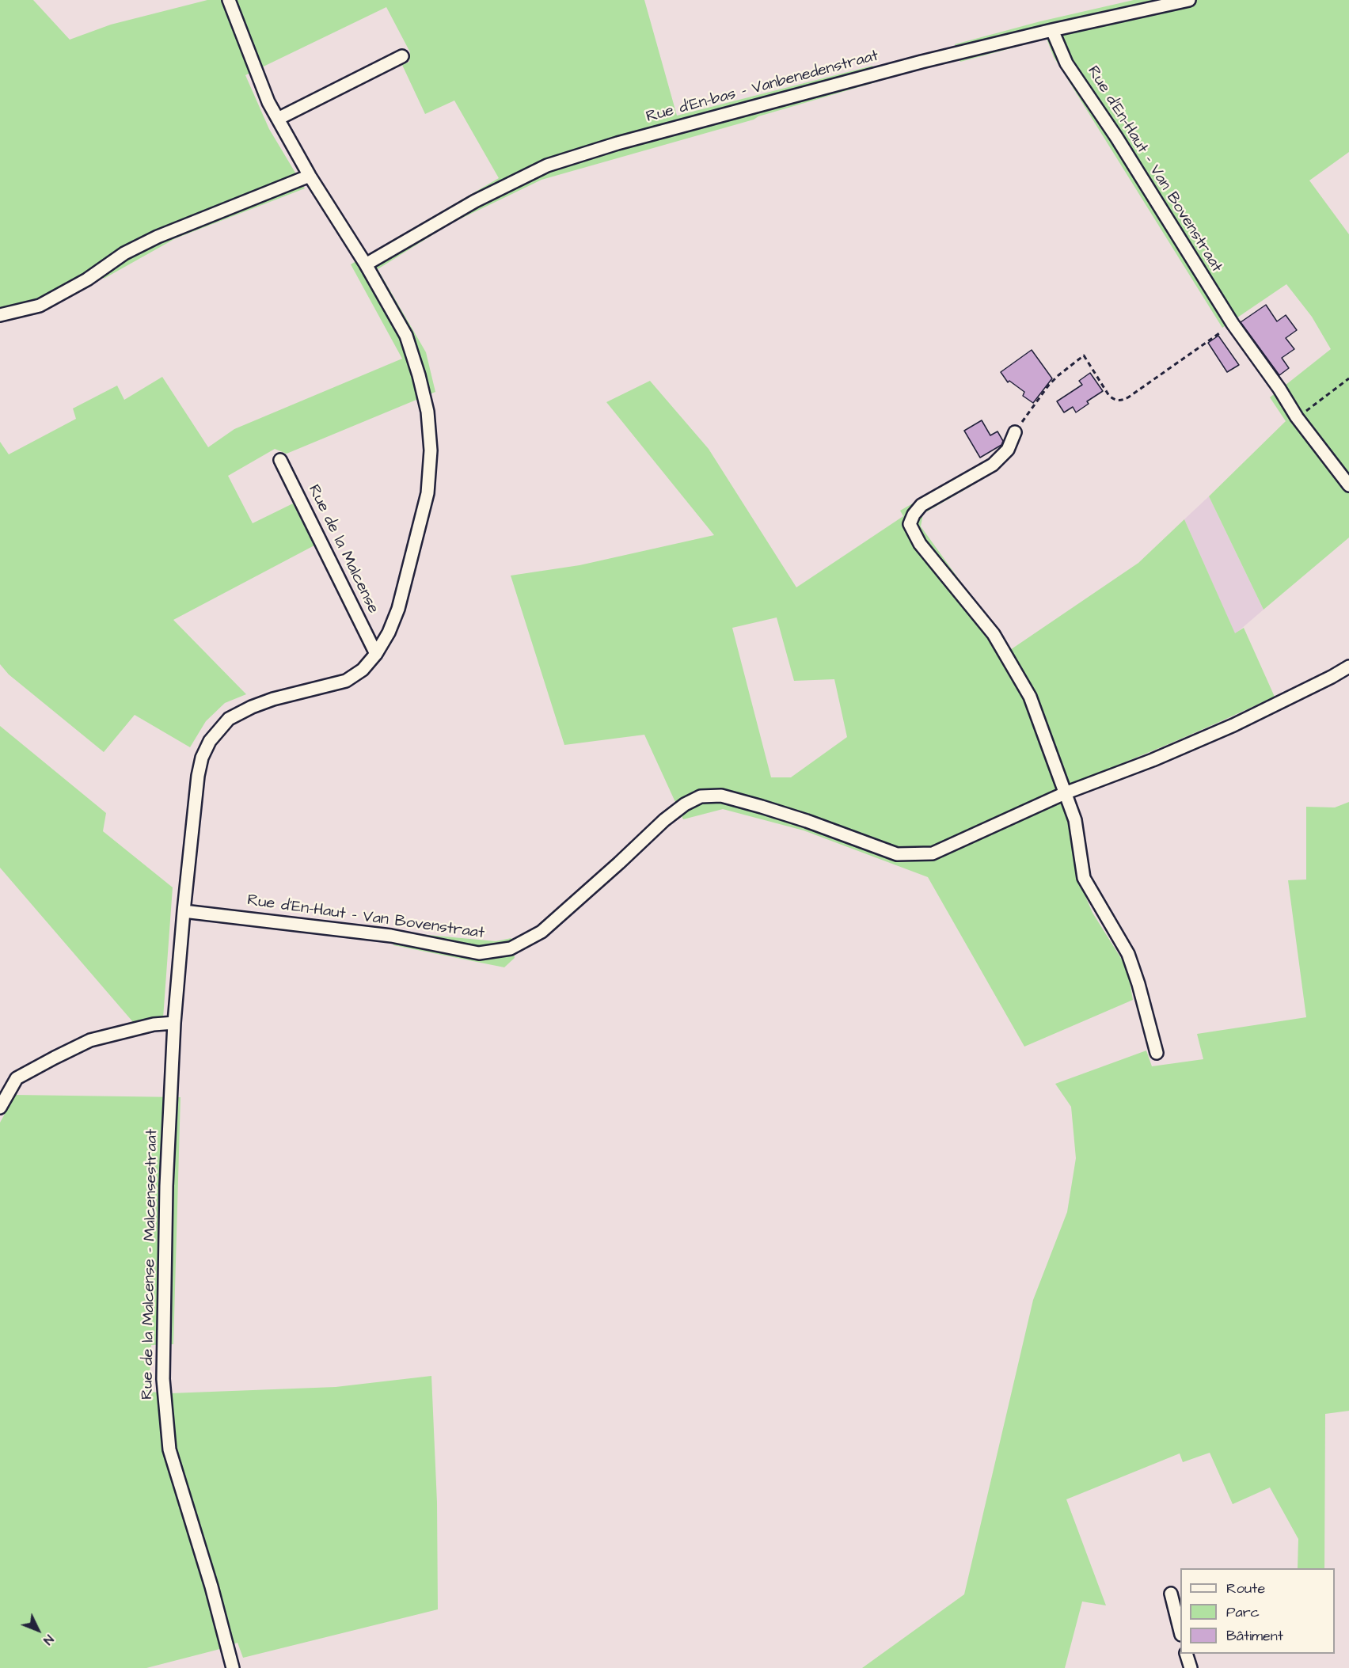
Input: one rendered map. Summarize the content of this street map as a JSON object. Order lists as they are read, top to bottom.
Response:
{
  "streets": {
    "street": [
      "Rue d'En-bas - Vanbenedenstraat",
      "Rue d'En-Haut - Van Bovenstraat",
      "Rue de la Malcense",
      "Rue de la Malcense - Malcensestraat"
    ]
  },
  "crossings": [
    ["Rue d'En-bas - Vanbenedenstraat", "Rue d'En-Haut - Van Bovenstraat"],
    ["Rue d'En-bas - Vanbenedenstraat", "Rue de la Malcense - Malcensestraat"],
    ["Rue d'En-Haut - Van Bovenstraat", "Rue de la Malcense - Malcensestraat"],
    ["Rue de la Malcense", "Rue de la Malcense - Malcensestraat"]
  ],
  "legend": ["Route", "Parc", "Bâtiment"],
  "north": "bottom right"
}
